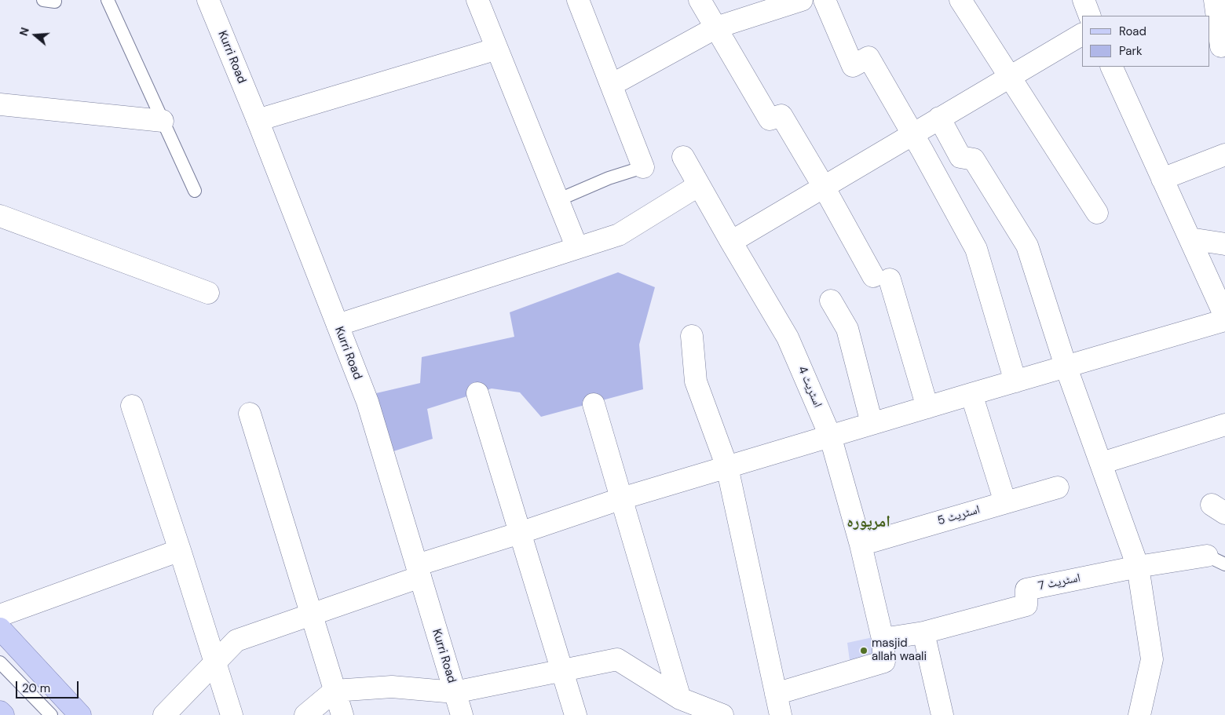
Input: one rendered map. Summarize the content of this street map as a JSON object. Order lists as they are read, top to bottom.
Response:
{
  "streets": {
    "street": [
      "Kurri Road",
      "اسٹریٹ 4",
      "اسٹریٹ 5",
      "اسٹریٹ 7"
    ]
  },
  "crossings": [
    ["اسٹریٹ 4", "اسٹریٹ 5"],
    ["اسٹریٹ 4", "اسٹریٹ 7"]
  ],
  "districts": ["امرپورہ"],
  "places": ["masjid allah waali"],
  "legend": ["Road", "Park"],
  "scale_bar": "20 m",
  "north": "left"
}
